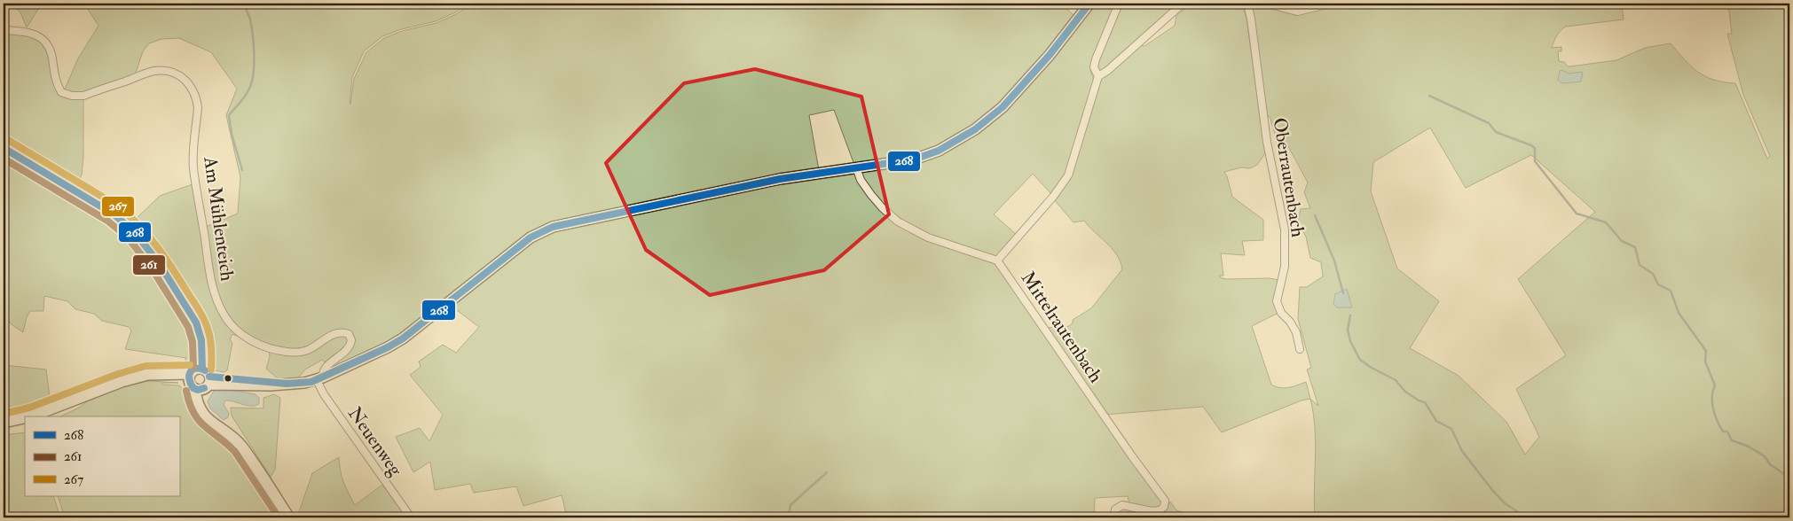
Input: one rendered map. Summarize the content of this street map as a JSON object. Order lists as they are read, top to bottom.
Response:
{
  "streets": {
    "street": [
      "Oberrautenbach",
      "Am Mühlenteich",
      "Mittelrautenbach",
      "Neuenweg"
    ]
  },
  "crossings": [
    ["Am Mühlenteich", "Neuenweg"]
  ],
  "lines": ["transit line 268", "transit line 267", "transit line 261"],
  "legend": ["268", "261", "267"]
}
